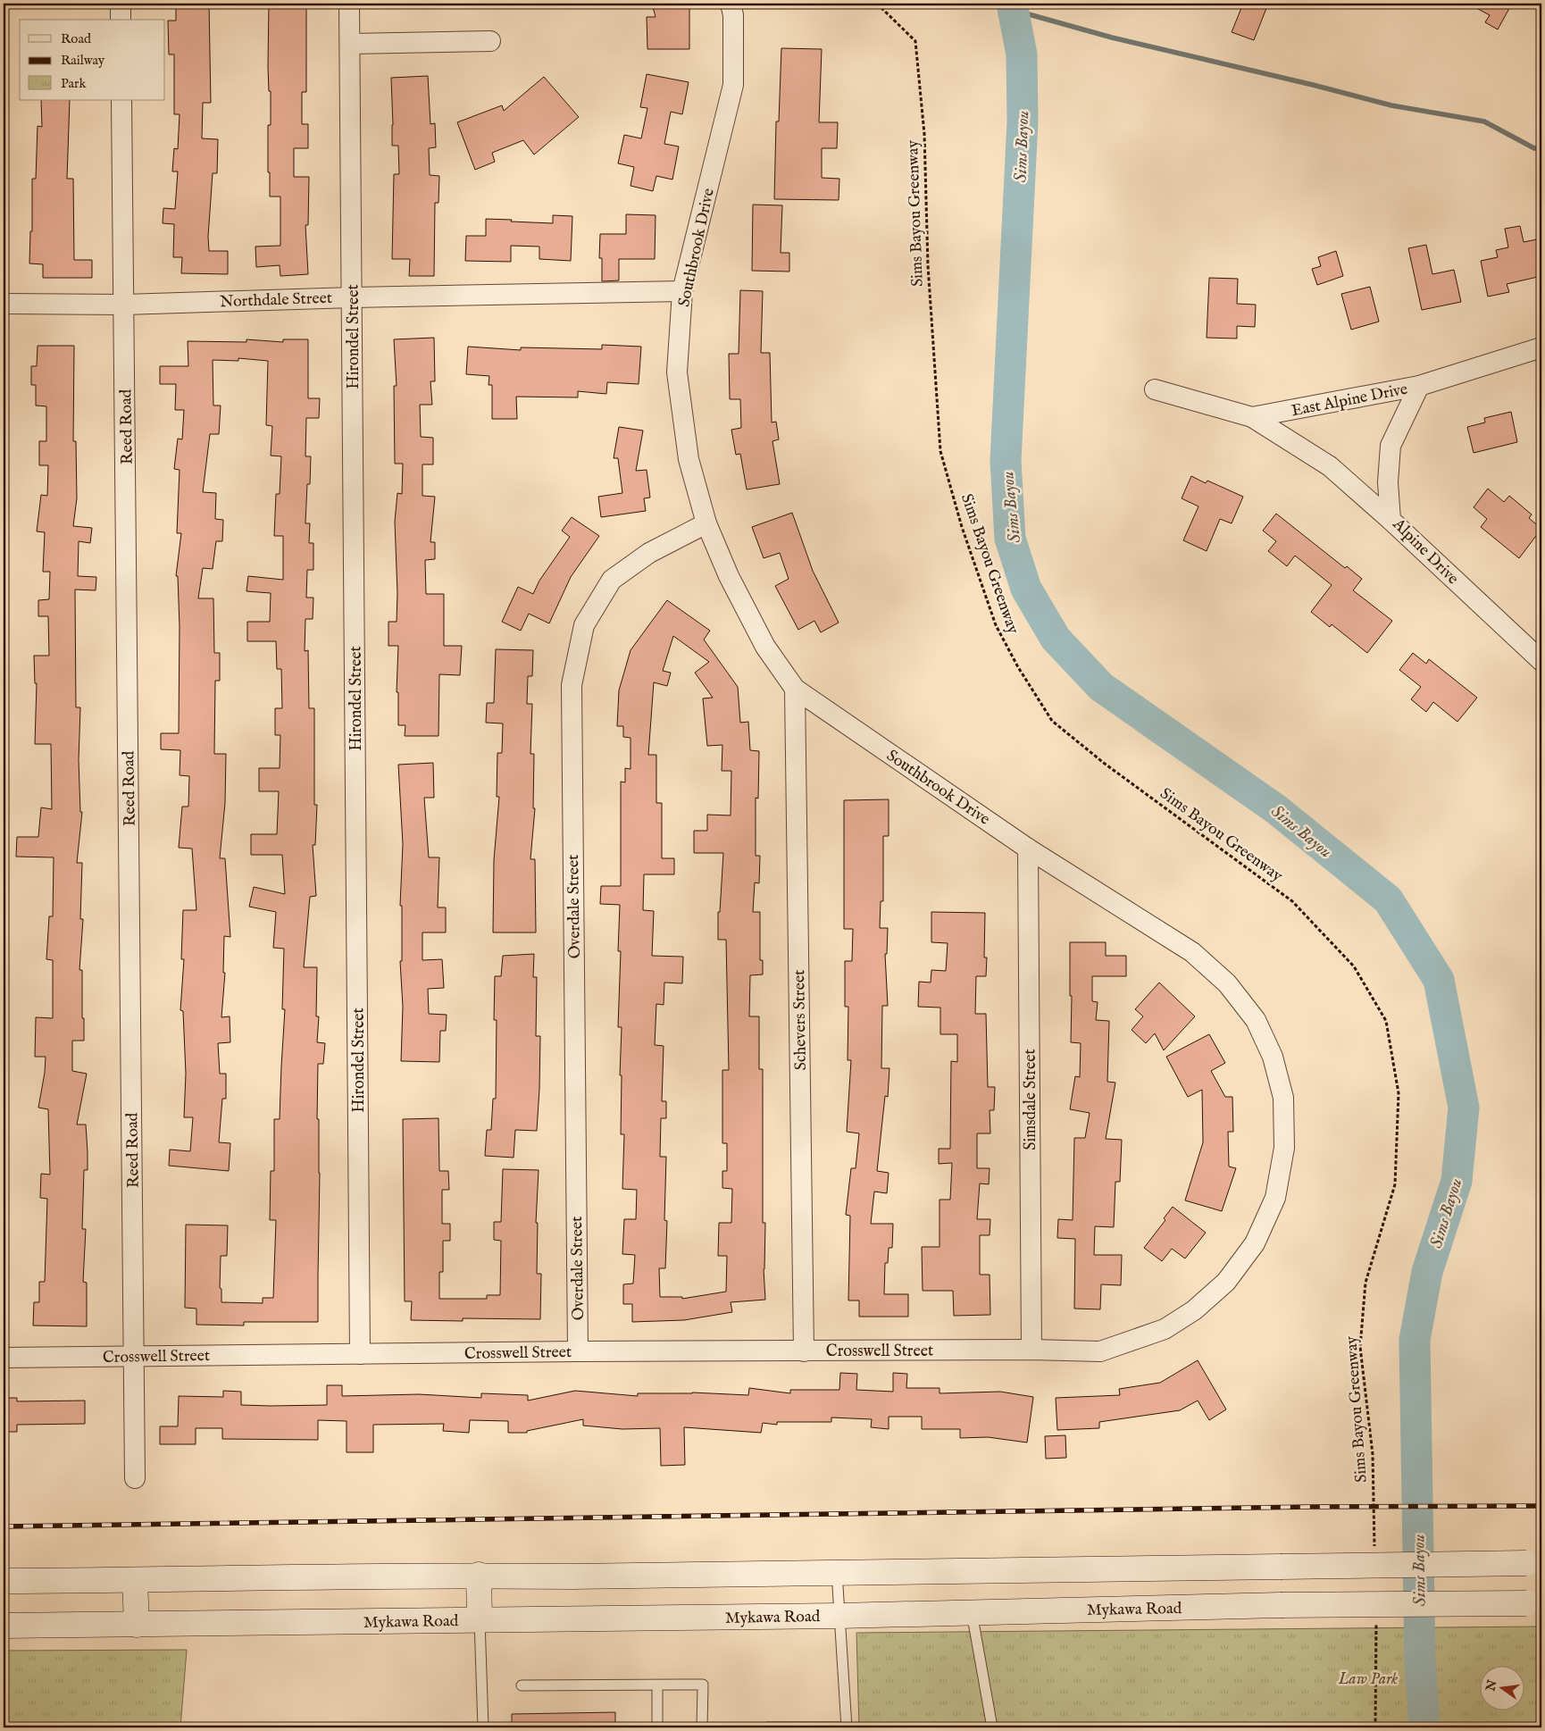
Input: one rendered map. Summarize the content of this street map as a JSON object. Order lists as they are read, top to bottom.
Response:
{
  "streets": {
    "main road": ["Mykawa Road"],
    "street": [
      "Southbrook Drive",
      "Northdale Street",
      "Hirondel Street",
      "East Alpine Drive",
      "Reed Road",
      "Alpine Drive",
      "Overdale Street",
      "Schevers Street",
      "Simsdale Street",
      "Crosswell Street"
    ],
    "path": ["Sims Bayou Greenway"]
  },
  "crossings": [
    ["Southbrook Drive", "Northdale Street"],
    ["Southbrook Drive", "Overdale Street"],
    ["Southbrook Drive", "Schevers Street"],
    ["Southbrook Drive", "Simsdale Street"],
    ["Southbrook Drive", "Crosswell Street"],
    ["Northdale Street", "Hirondel Street"],
    ["Northdale Street", "Reed Road"],
    ["Hirondel Street", "Crosswell Street"],
    ["East Alpine Drive", "Alpine Drive"],
    ["Reed Road", "Crosswell Street"],
    ["Overdale Street", "Crosswell Street"],
    ["Schevers Street", "Crosswell Street"],
    ["Simsdale Street", "Crosswell Street"]
  ],
  "water": ["Sims Bayou"],
  "parks": ["Law Park"],
  "legend": ["Road", "Railway", "Park"],
  "north": "left"
}
